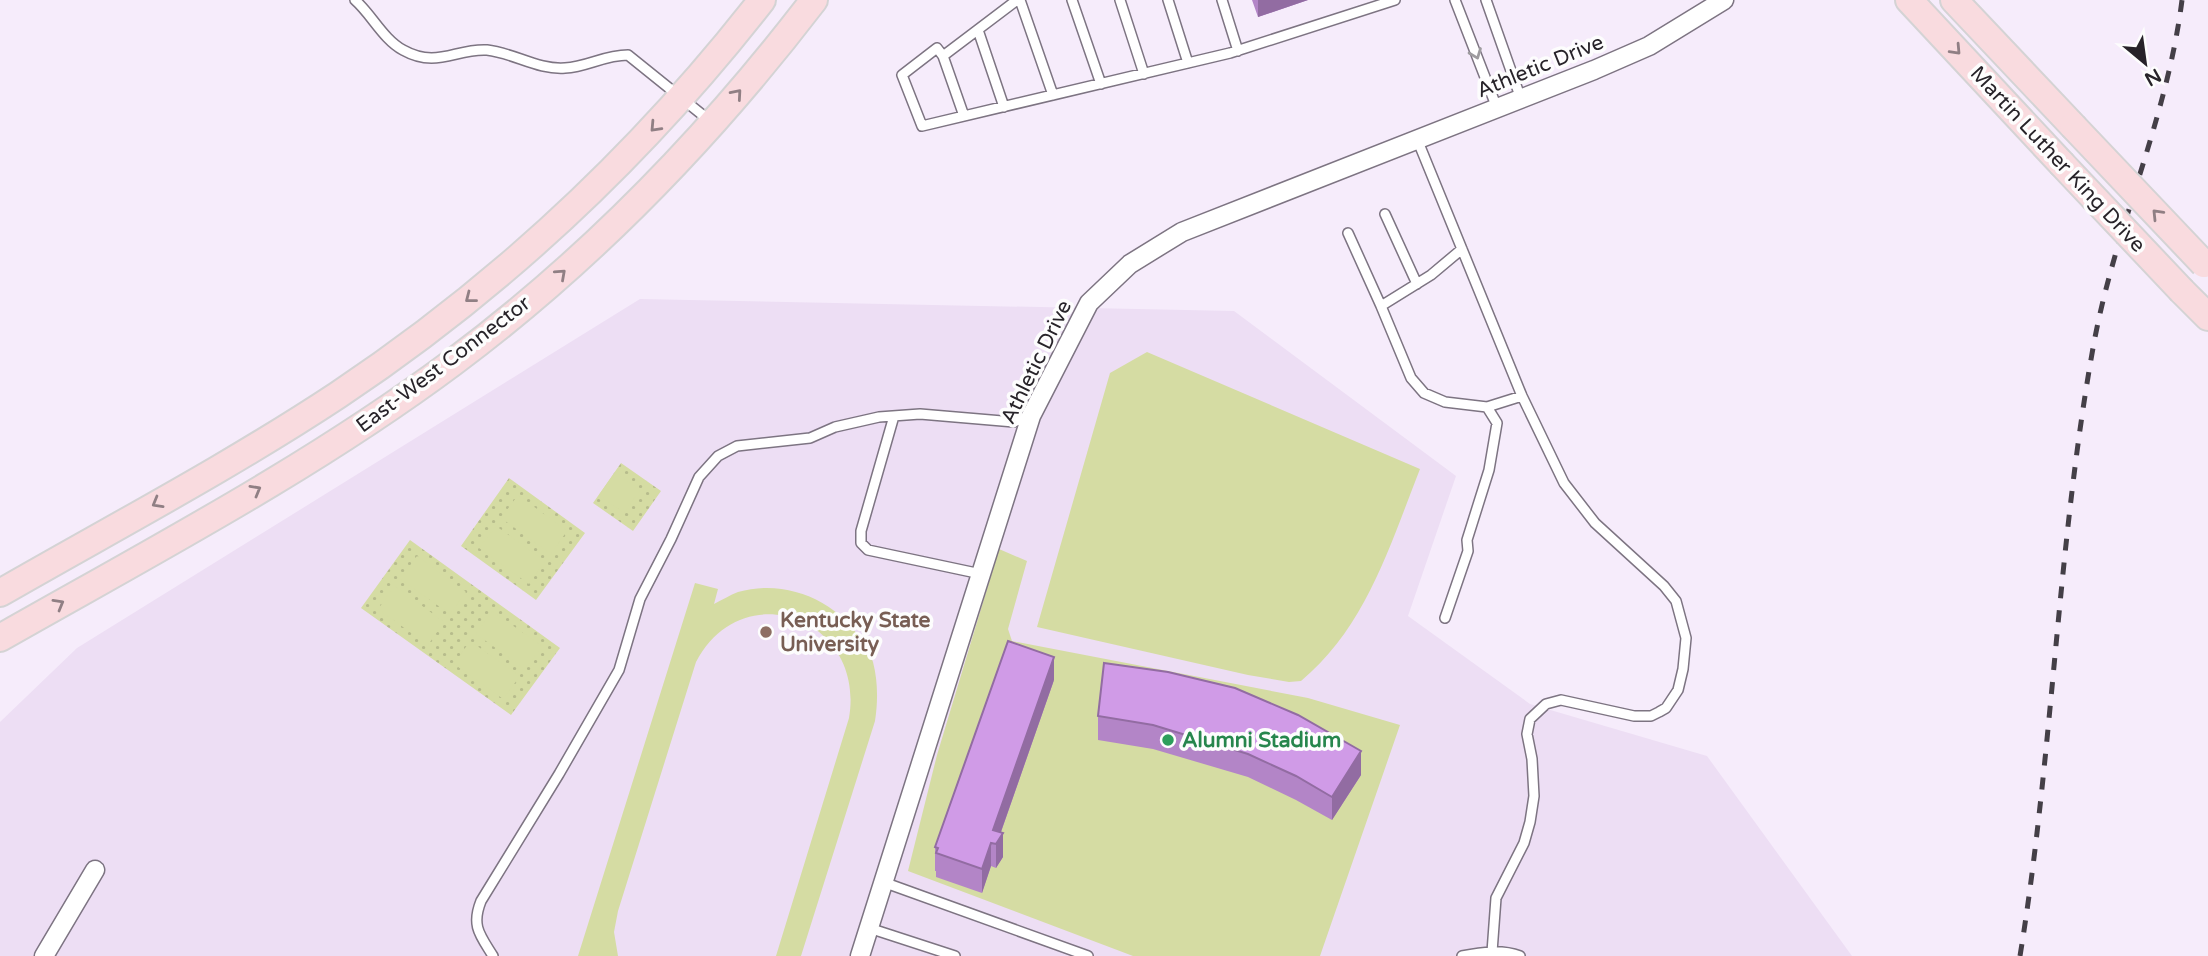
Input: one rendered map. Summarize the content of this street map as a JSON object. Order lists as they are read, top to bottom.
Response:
{
  "streets": {
    "main road": ["Martin Luther King Drive", "East-West Connector"],
    "street": ["Athletic Drive"]
  },
  "places": ["Kentucky State University", "Alumni Stadium"],
  "north": "bottom right"
}
